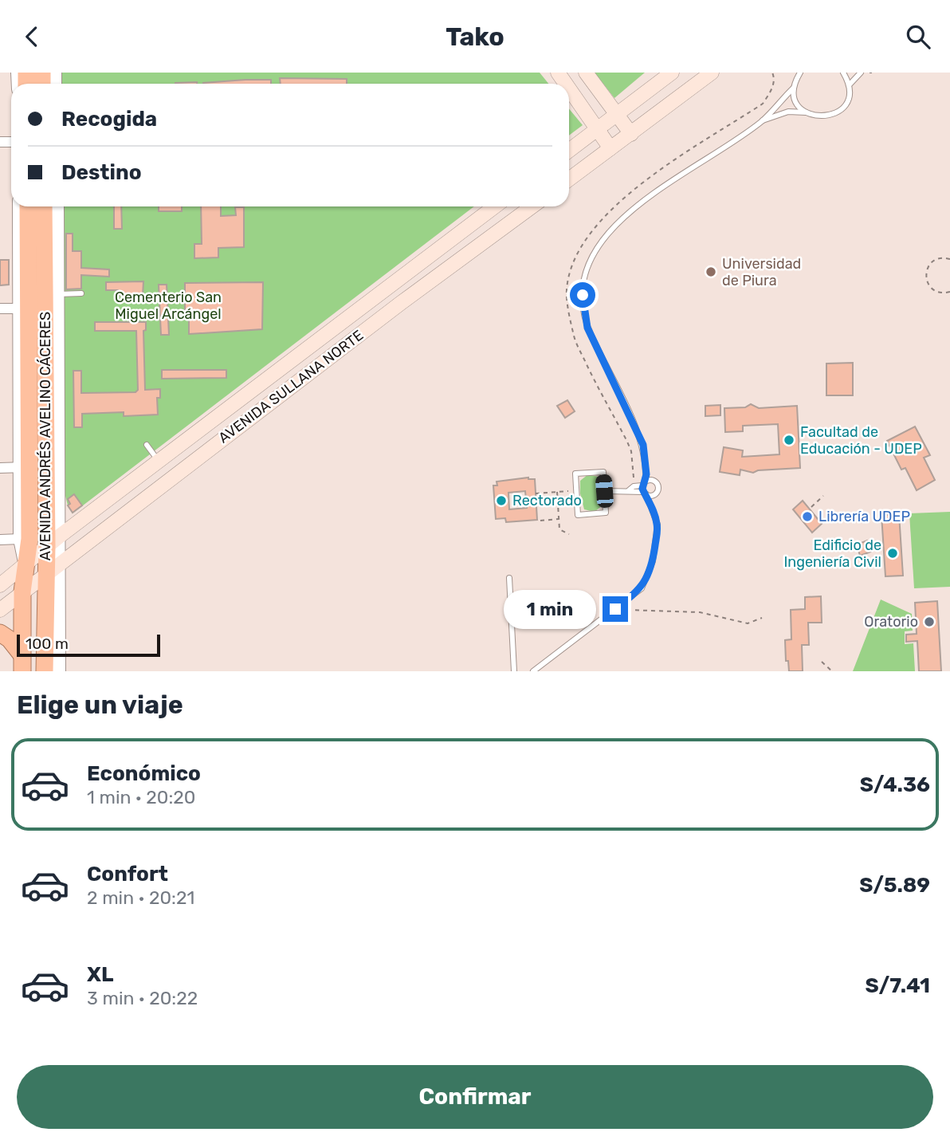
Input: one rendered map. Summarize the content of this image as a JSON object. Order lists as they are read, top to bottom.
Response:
{
  "streets": {
    "highway": ["AVENIDA ANDRÉS AVELINO CÁCERES"],
    "main road": ["AVENIDA SULLANA NORTE"]
  },
  "crossings": [
    ["AVENIDA SULLANA NORTE", "AVENIDA ANDRÉS AVELINO CÁCERES"]
  ],
  "parks": ["Cementerio San Miguel Arcángel"],
  "places": [
    "Universidad de Piura",
    "Facultad de Educación - UDEP",
    "Rectorado",
    "Librería UDEP",
    "Edificio de Ingeniería Civil",
    "Oratorio"
  ],
  "scale_bar": "100 m",
  "page": {
    "header": "Tako",
    "banner": ["Recogida", "Destino"],
    "bubble": "1 min",
    "scale": "100 m",
    "heading": "Elige un viaje",
    "list": [
      {
        "name": "Económico",
        "note": "1 min · 20:20",
        "value": "S/4.36"
      },
      {
        "name": "Confort",
        "note": "2 min · 20:21",
        "value": "S/5.89"
      },
      {
        "name": "XL",
        "note": "3 min · 20:22",
        "value": "S/7.41"
      }
    ],
    "buttons": "Confirmar"
  }
}
